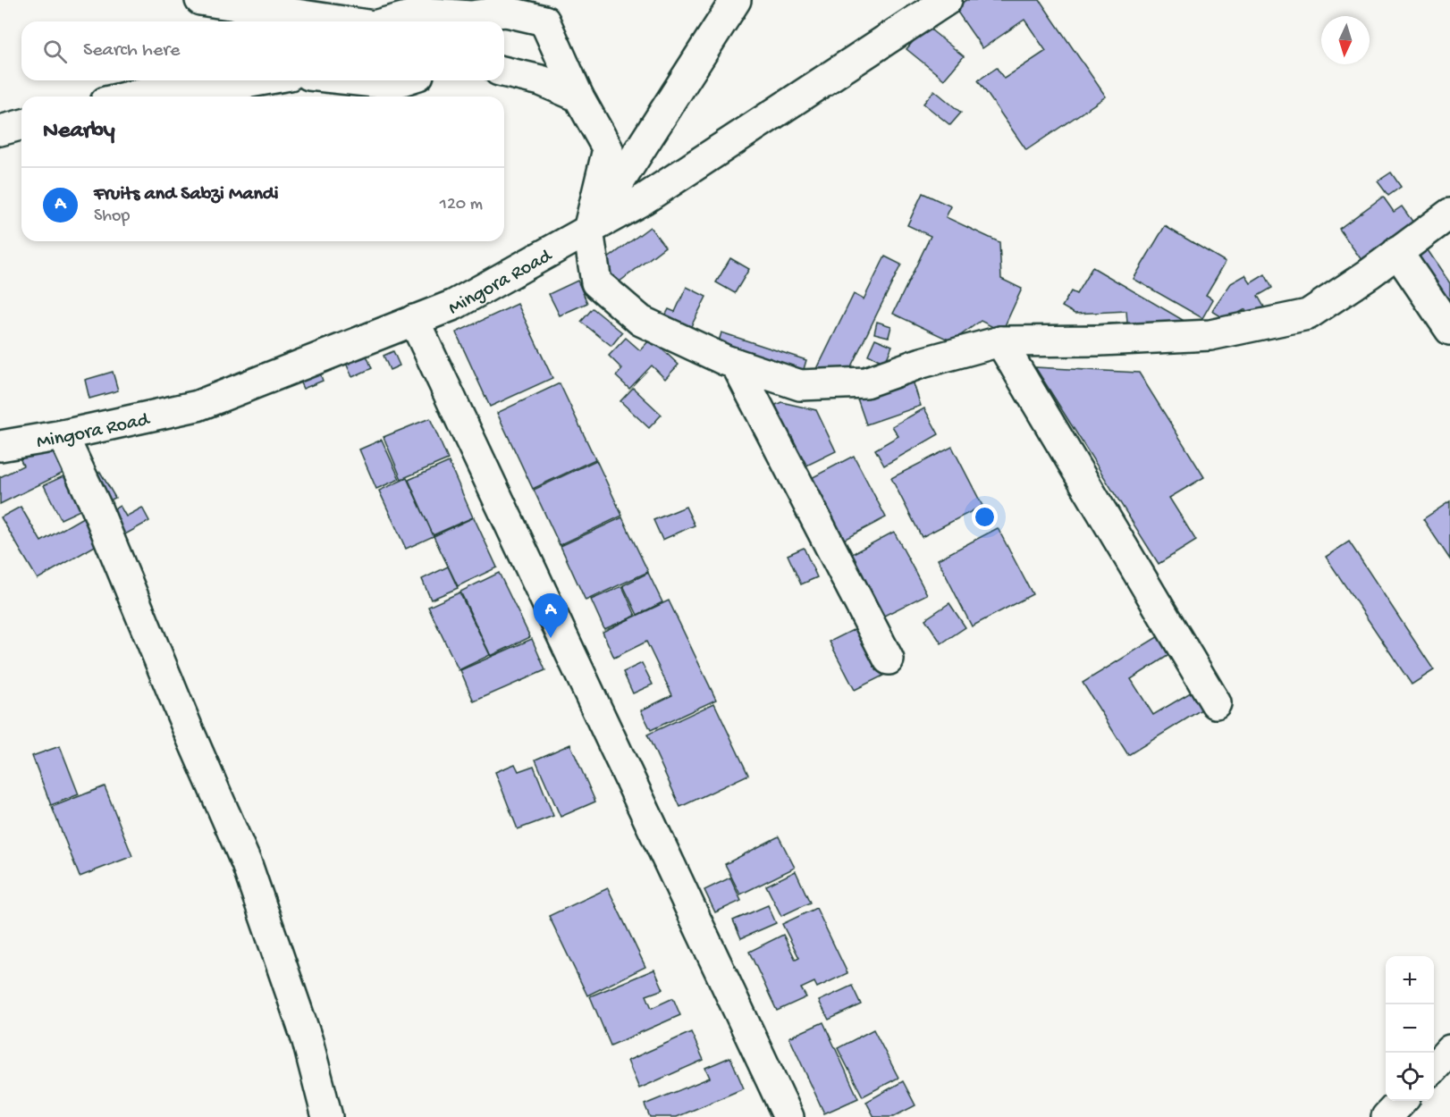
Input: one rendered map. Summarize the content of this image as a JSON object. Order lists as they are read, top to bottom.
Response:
{
  "streets": {
    "main road": ["Mingora Road"]
  },
  "north": "bottom",
  "page": {
    "search": "Search here",
    "heading": "Nearby",
    "list": [
      {
        "mark": "A",
        "name": "Fruits and Sabzi Mandi",
        "note": "Shop",
        "value": "120 m"
      }
    ],
    "pins": "A",
    "map_buttons": ["+", "−"]
  }
}
